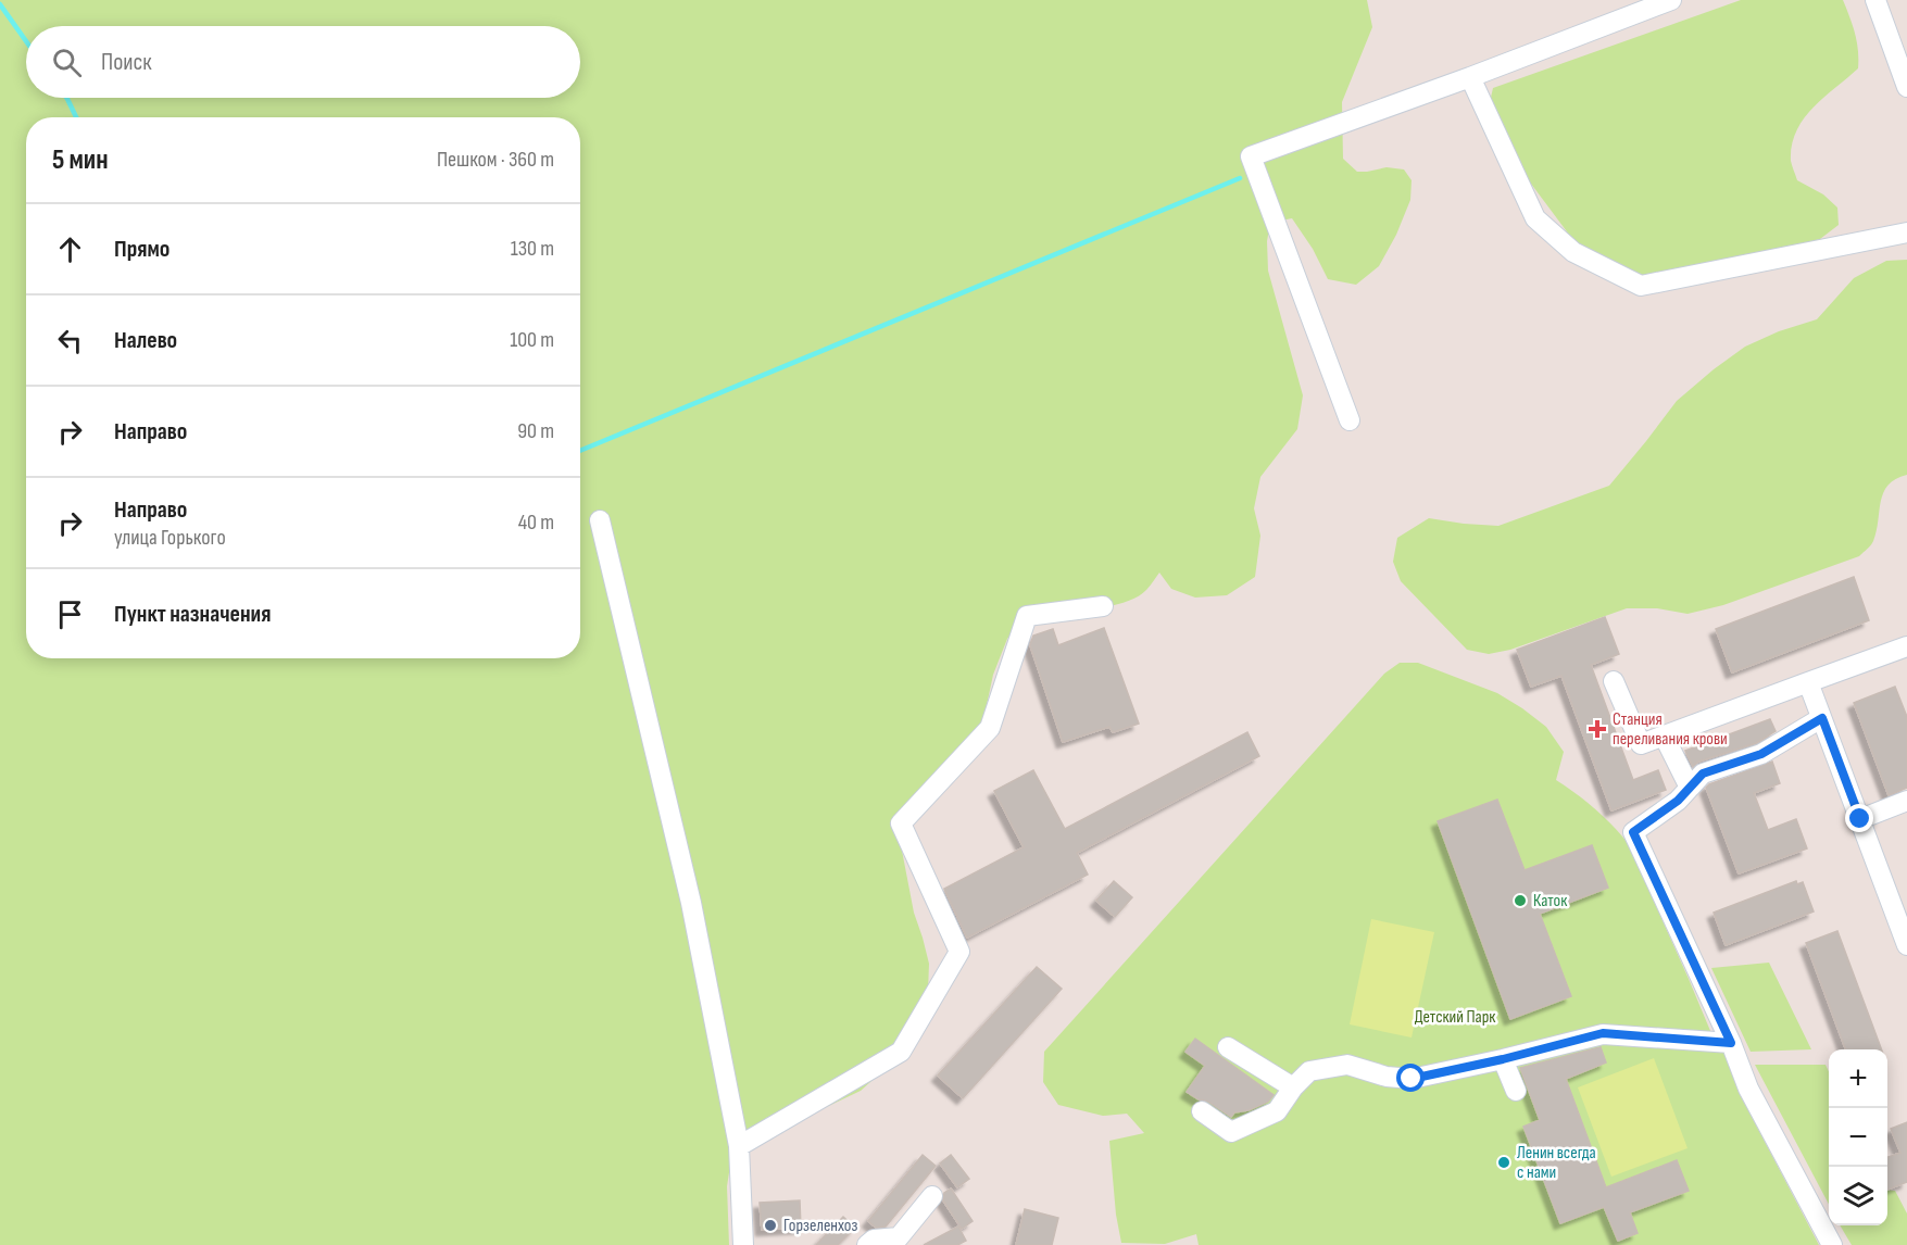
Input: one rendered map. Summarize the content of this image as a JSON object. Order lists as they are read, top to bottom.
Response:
{
  "parks": ["Детский Парк"],
  "places": {
    "health": ["Станция переливания крови"],
    "other": ["Каток", "Ленин всегда с нами", "Горзеленхоз"]
  },
  "page": {
    "search": "Поиск",
    "heading": ["5 мин", "Пешком · 360 m"],
    "list": [
      ["Прямо", "130 m"],
      ["Налево", "100 m"],
      ["Направо", "90 m"],
      ["Направо", "улица Горького", "40 m"],
      "Пункт назначения"
    ],
    "map_buttons": ["+", "−"]
  }
}
